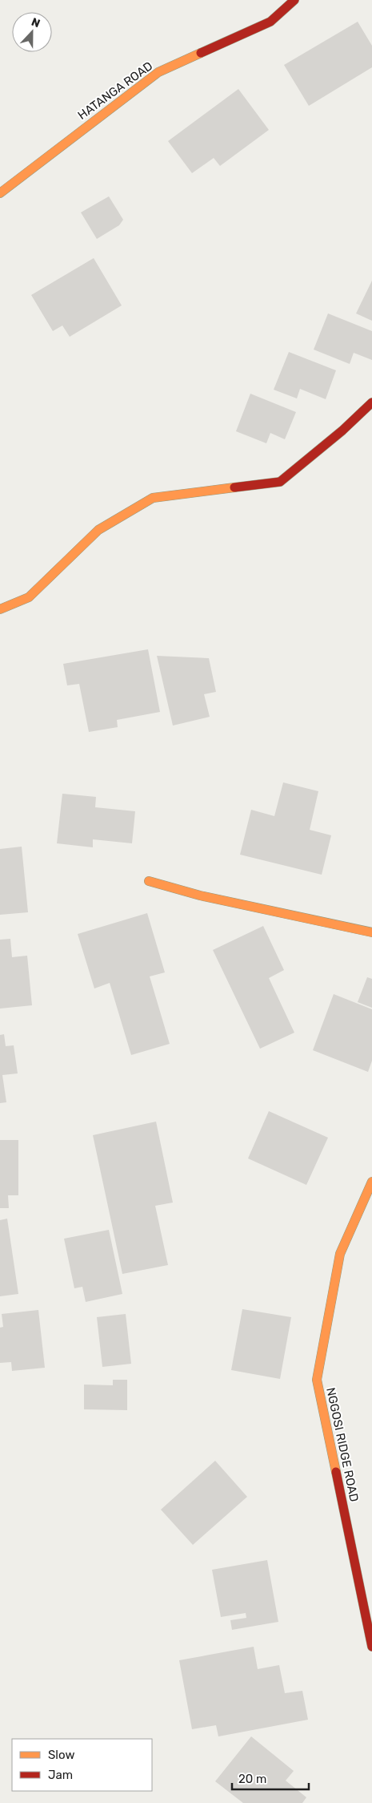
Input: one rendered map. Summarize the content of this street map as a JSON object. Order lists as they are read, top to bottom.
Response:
{
  "streets": {
    "street": ["HATANGA ROAD", "NGGOSI RIDGE ROAD"]
  },
  "legend": ["Slow", "Jam"],
  "scale_bar": "20 m",
  "north": "top"
}
